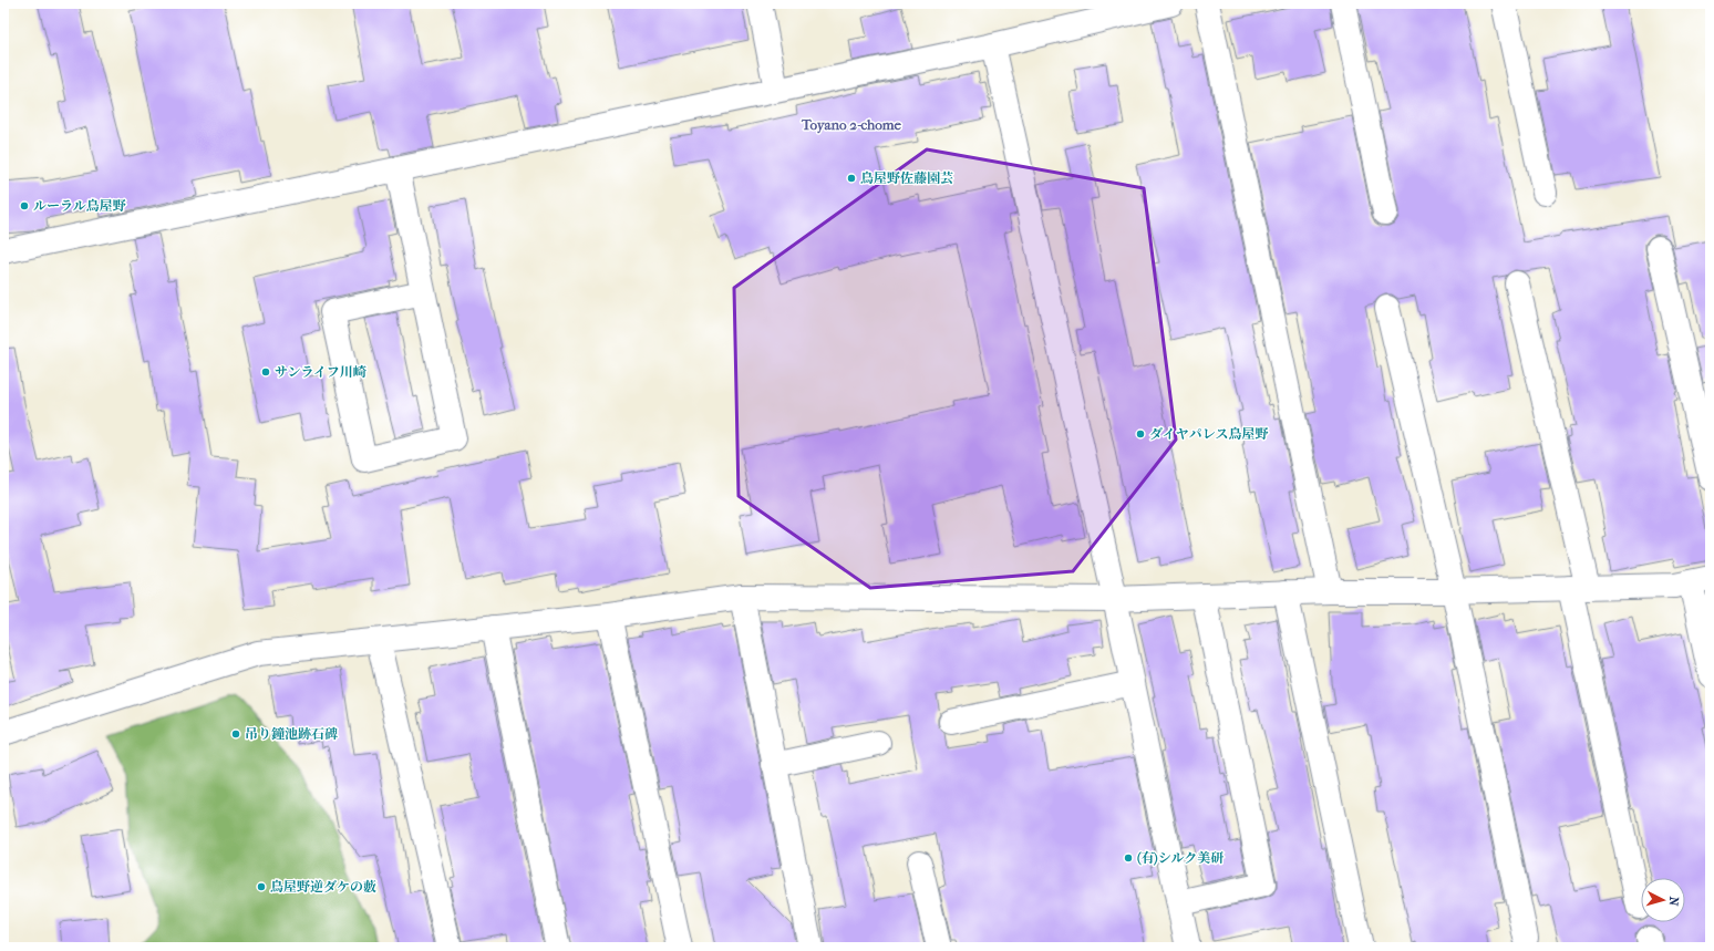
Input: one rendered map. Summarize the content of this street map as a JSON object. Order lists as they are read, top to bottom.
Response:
{
  "districts": ["Toyano 2-chome"],
  "places": [
    "鳥屋野佐藤園芸",
    "ルーラル鳥屋野",
    "サンライフ川崎",
    "ダイヤパレス鳥屋野",
    "吊り鐘池跡石碑",
    "(有)シルク美研",
    "鳥屋野逆ダケの藪"
  ],
  "north": "right"
}
